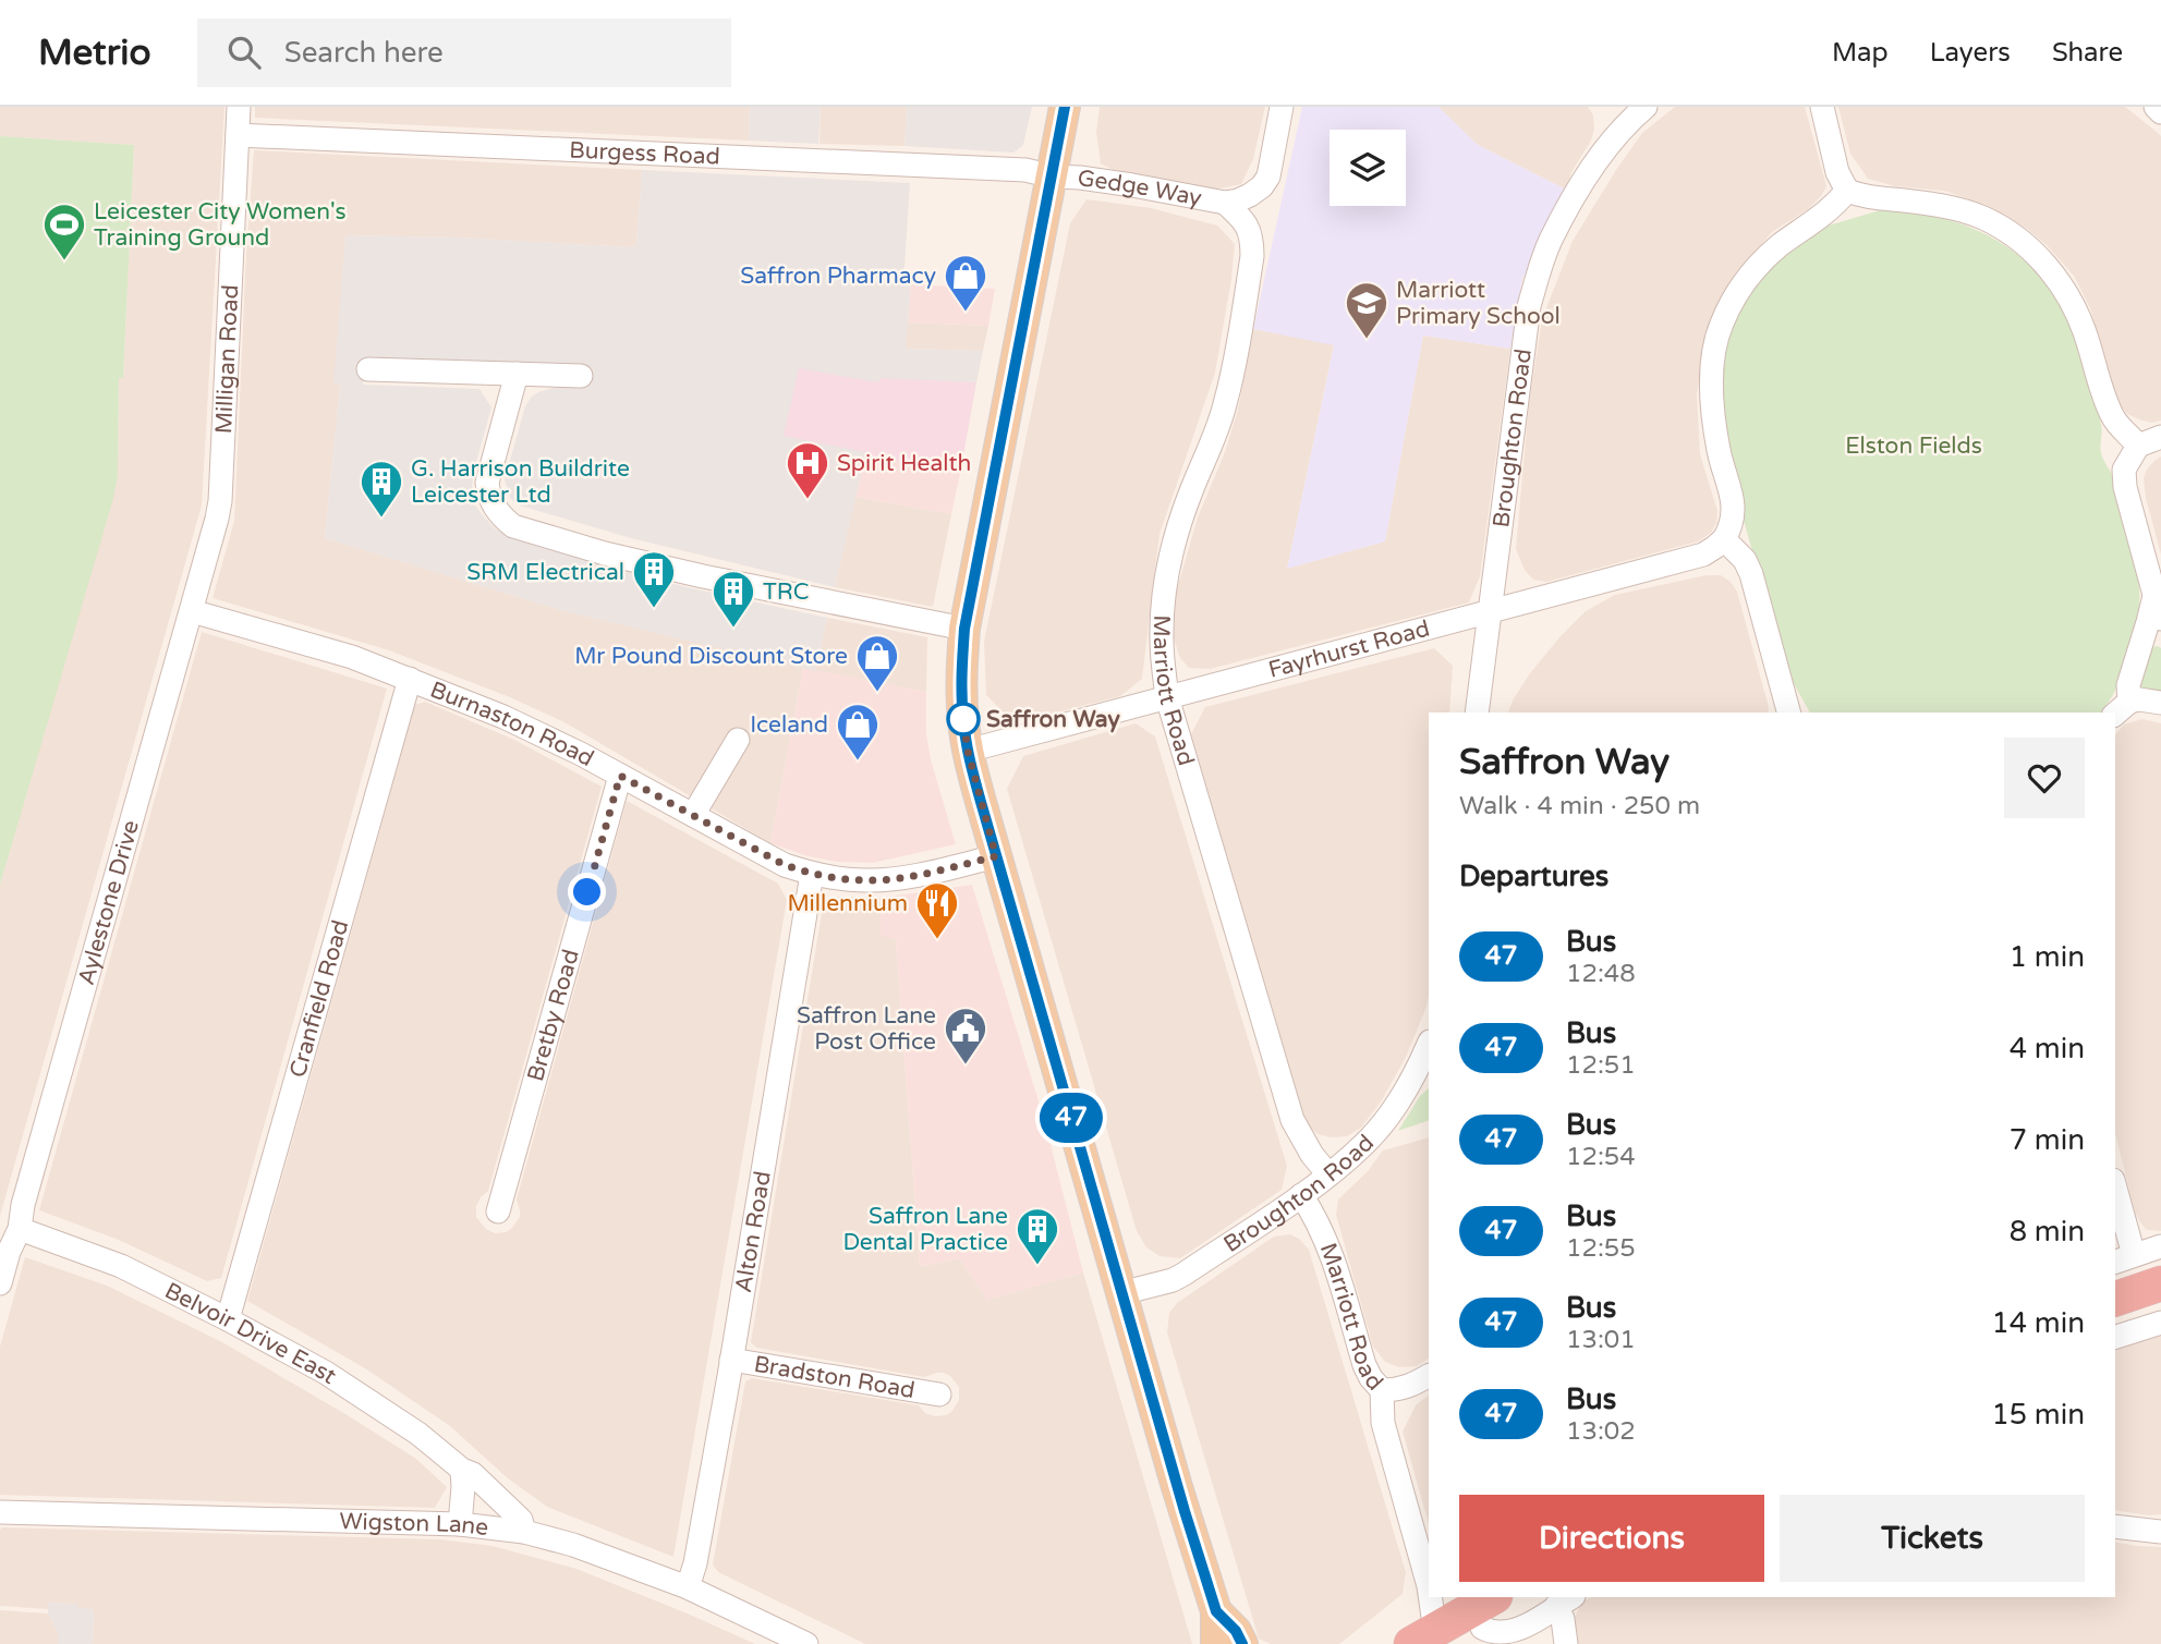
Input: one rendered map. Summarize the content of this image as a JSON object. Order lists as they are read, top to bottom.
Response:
{
  "streets": {
    "street": [
      "Burgess Road",
      "Gedge Way",
      "Milligan Road",
      "Broughton Road",
      "Fayrhurst Road",
      "Marriott Road",
      "Burnaston Road",
      "Aylestone Drive",
      "Cranfield Road",
      "Bretby Road",
      "Alton Road",
      "Belvoir Drive East",
      "Bradston Road",
      "Wigston Lane"
    ]
  },
  "crossings": [
    ["Burgess Road", "Gedge Way"],
    ["Burgess Road", "Milligan Road"],
    ["Gedge Way", "Marriott Road"],
    ["Milligan Road", "Aylestone Drive"],
    ["Broughton Road", "Fayrhurst Road"],
    ["Broughton Road", "Marriott Road"],
    ["Fayrhurst Road", "Marriott Road"],
    ["Burnaston Road", "Aylestone Drive"],
    ["Burnaston Road", "Cranfield Road"],
    ["Burnaston Road", "Bretby Road"],
    ["Burnaston Road", "Alton Road"],
    ["Aylestone Drive", "Belvoir Drive East"],
    ["Cranfield Road", "Belvoir Drive East"],
    ["Alton Road", "Bradston Road"],
    ["Alton Road", "Wigston Lane"],
    ["Belvoir Drive East", "Wigston Lane"]
  ],
  "parks": ["Elston Fields"],
  "places": {
    "sports": ["Leicester City Women's Training Ground"],
    "shop": ["Saffron Pharmacy", "Mr Pound Discount Store", "Iceland"],
    "school or university": ["Marriott Primary School"],
    "hospital": ["Spirit Health"],
    "building": [
      "G. Harrison Buildrite Leicester Ltd",
      "SRM Electrical",
      "TRC",
      "Saffron Lane Dental Practice"
    ],
    "other": ["Saffron Way"],
    "restaurant": ["Millennium"],
    "public building": ["Saffron Lane Post Office"]
  },
  "lines": ["bus line 47"],
  "page": {
    "header": "Metrio",
    "search": "Search here",
    "nav": ["Map", "Layers", "Share"],
    "on_map": "47",
    "heading": [
      ["Saffron Way", "Walk · 4 min · 250 m"],
      "Departures"
    ],
    "list": [
      {
        "mark": "47",
        "name": "Bus",
        "note": "12:48",
        "value": "1 min"
      },
      {
        "mark": "47",
        "name": "Bus",
        "note": "12:51",
        "value": "4 min"
      },
      {
        "mark": "47",
        "name": "Bus",
        "note": "12:54",
        "value": "7 min"
      },
      {
        "mark": "47",
        "name": "Bus",
        "note": "12:55",
        "value": "8 min"
      },
      {
        "mark": "47",
        "name": "Bus",
        "note": "13:01",
        "value": "14 min"
      },
      {
        "mark": "47",
        "name": "Bus",
        "note": "13:02",
        "value": "15 min"
      }
    ],
    "buttons": ["Directions", "Tickets"]
  }
}
